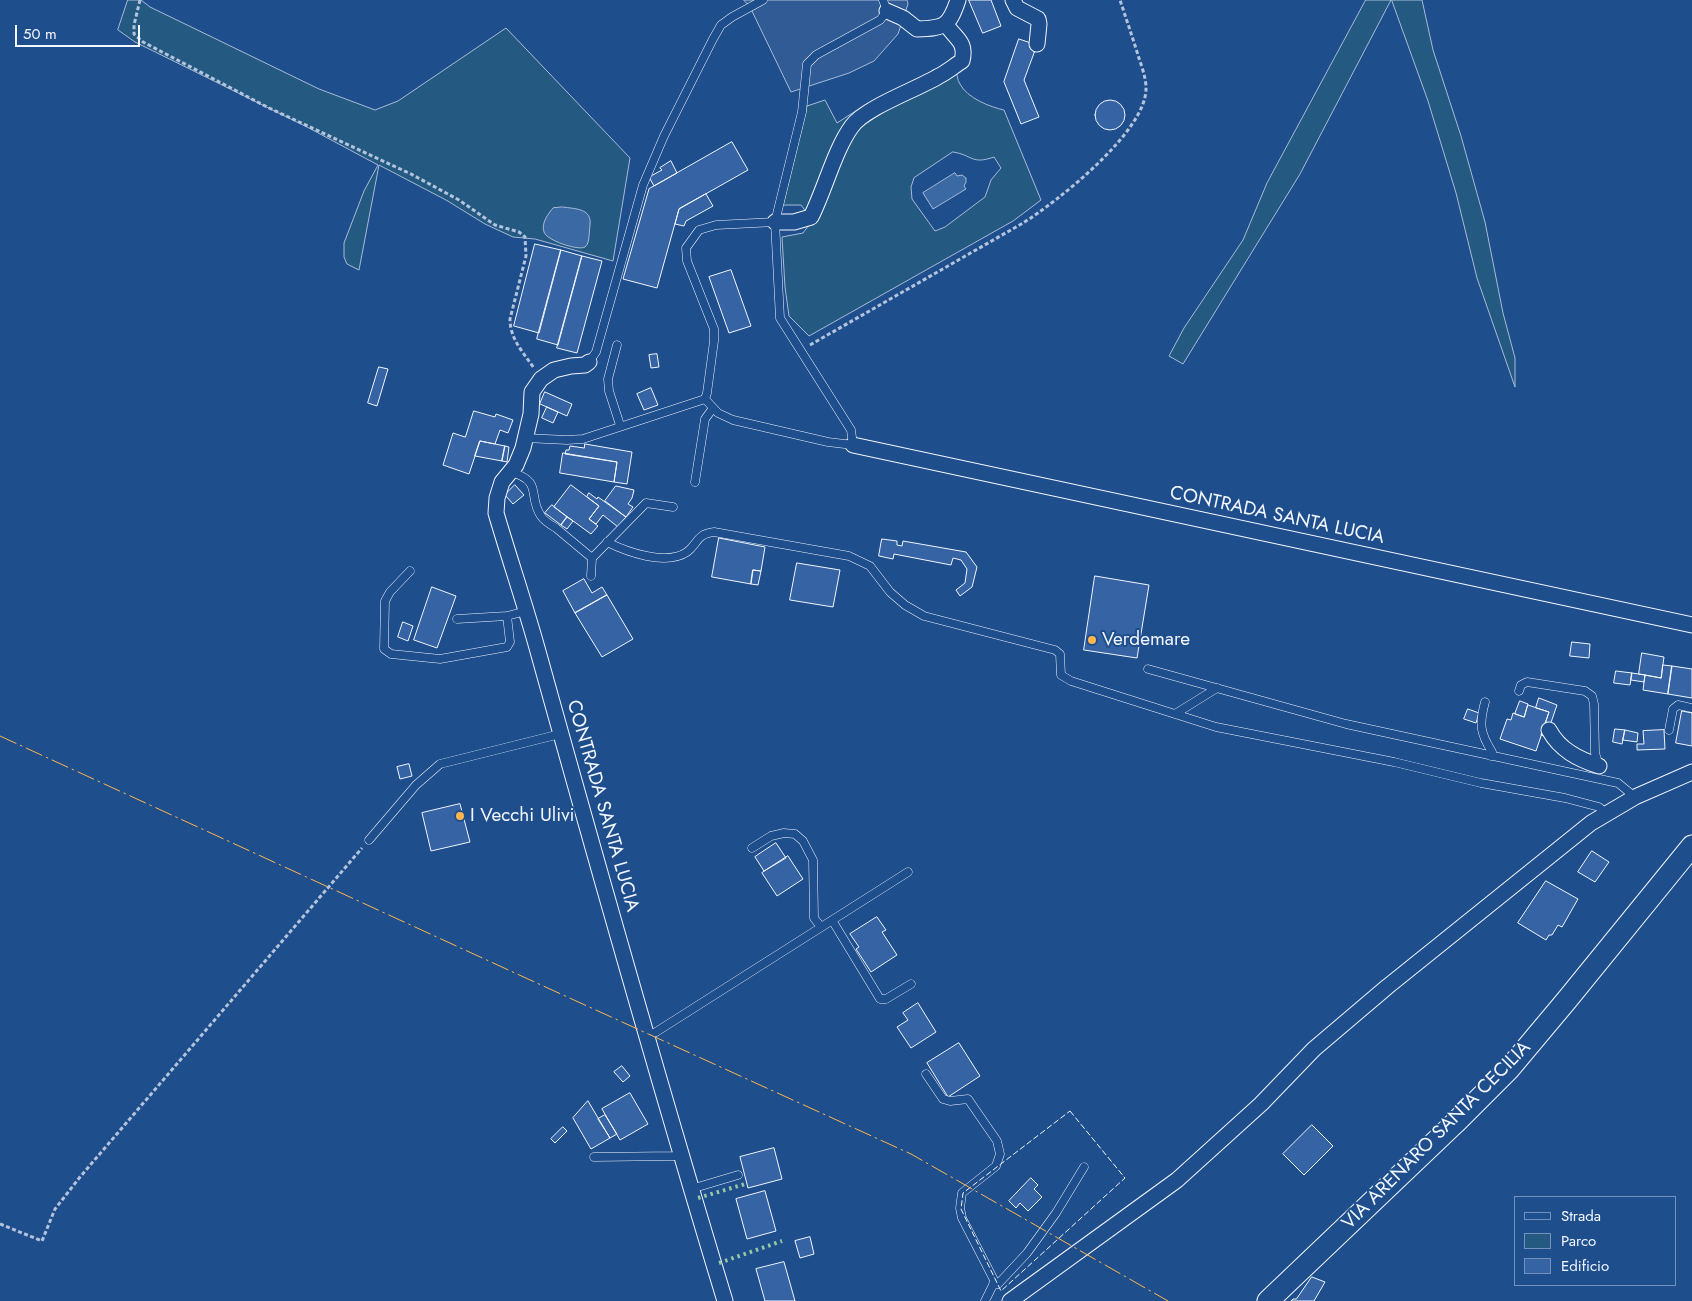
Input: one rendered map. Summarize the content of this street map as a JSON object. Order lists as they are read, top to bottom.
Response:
{
  "streets": {
    "street": ["CONTRADA SANTA LUCIA", "VIA ARENARO SANTA CECILIA"]
  },
  "places": ["Verdemare", "I Vecchi Ulivi"],
  "legend": ["Strada", "Parco", "Edificio"],
  "scale_bar": "50 m"
}
